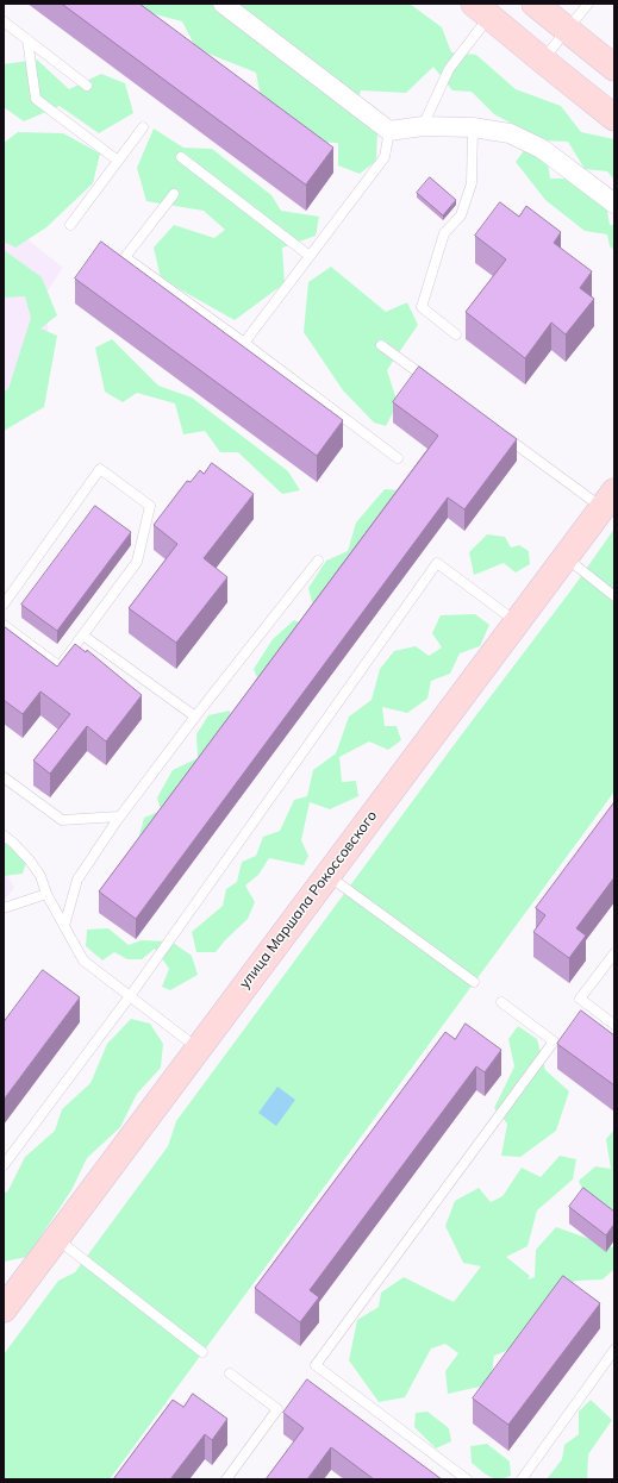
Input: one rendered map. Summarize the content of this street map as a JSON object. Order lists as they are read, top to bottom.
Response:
{
  "streets": {
    "street": ["улица Маршала Рокоссовского"]
  }
}
